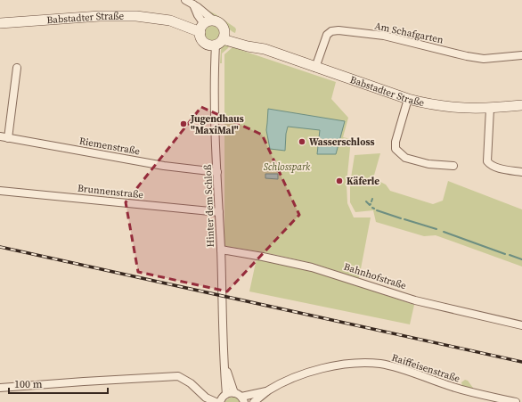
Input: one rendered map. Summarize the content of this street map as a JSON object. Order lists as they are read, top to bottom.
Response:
{
  "streets": {
    "street": [
      "Babstadter Straße",
      "Am Schafgarten",
      "Riemenstraße",
      "Brunnenstraße",
      "Hinter dem Schloß",
      "Bahnhofstraße",
      "Raiffeisenstraße"
    ]
  },
  "crossings": [
    ["Babstadter Straße", "Am Schafgarten"],
    ["Babstadter Straße", "Hinter dem Schloß"],
    ["Riemenstraße", "Hinter dem Schloß"],
    ["Brunnenstraße", "Hinter dem Schloß"],
    ["Hinter dem Schloß", "Bahnhofstraße"],
    ["Hinter dem Schloß", "Raiffeisenstraße"]
  ],
  "parks": ["Schlosspark"],
  "places": ["Jugendhaus \"MaxiMal\"", "Wasserschloss", "Käferle"],
  "scale_bar": "100 m"
}
